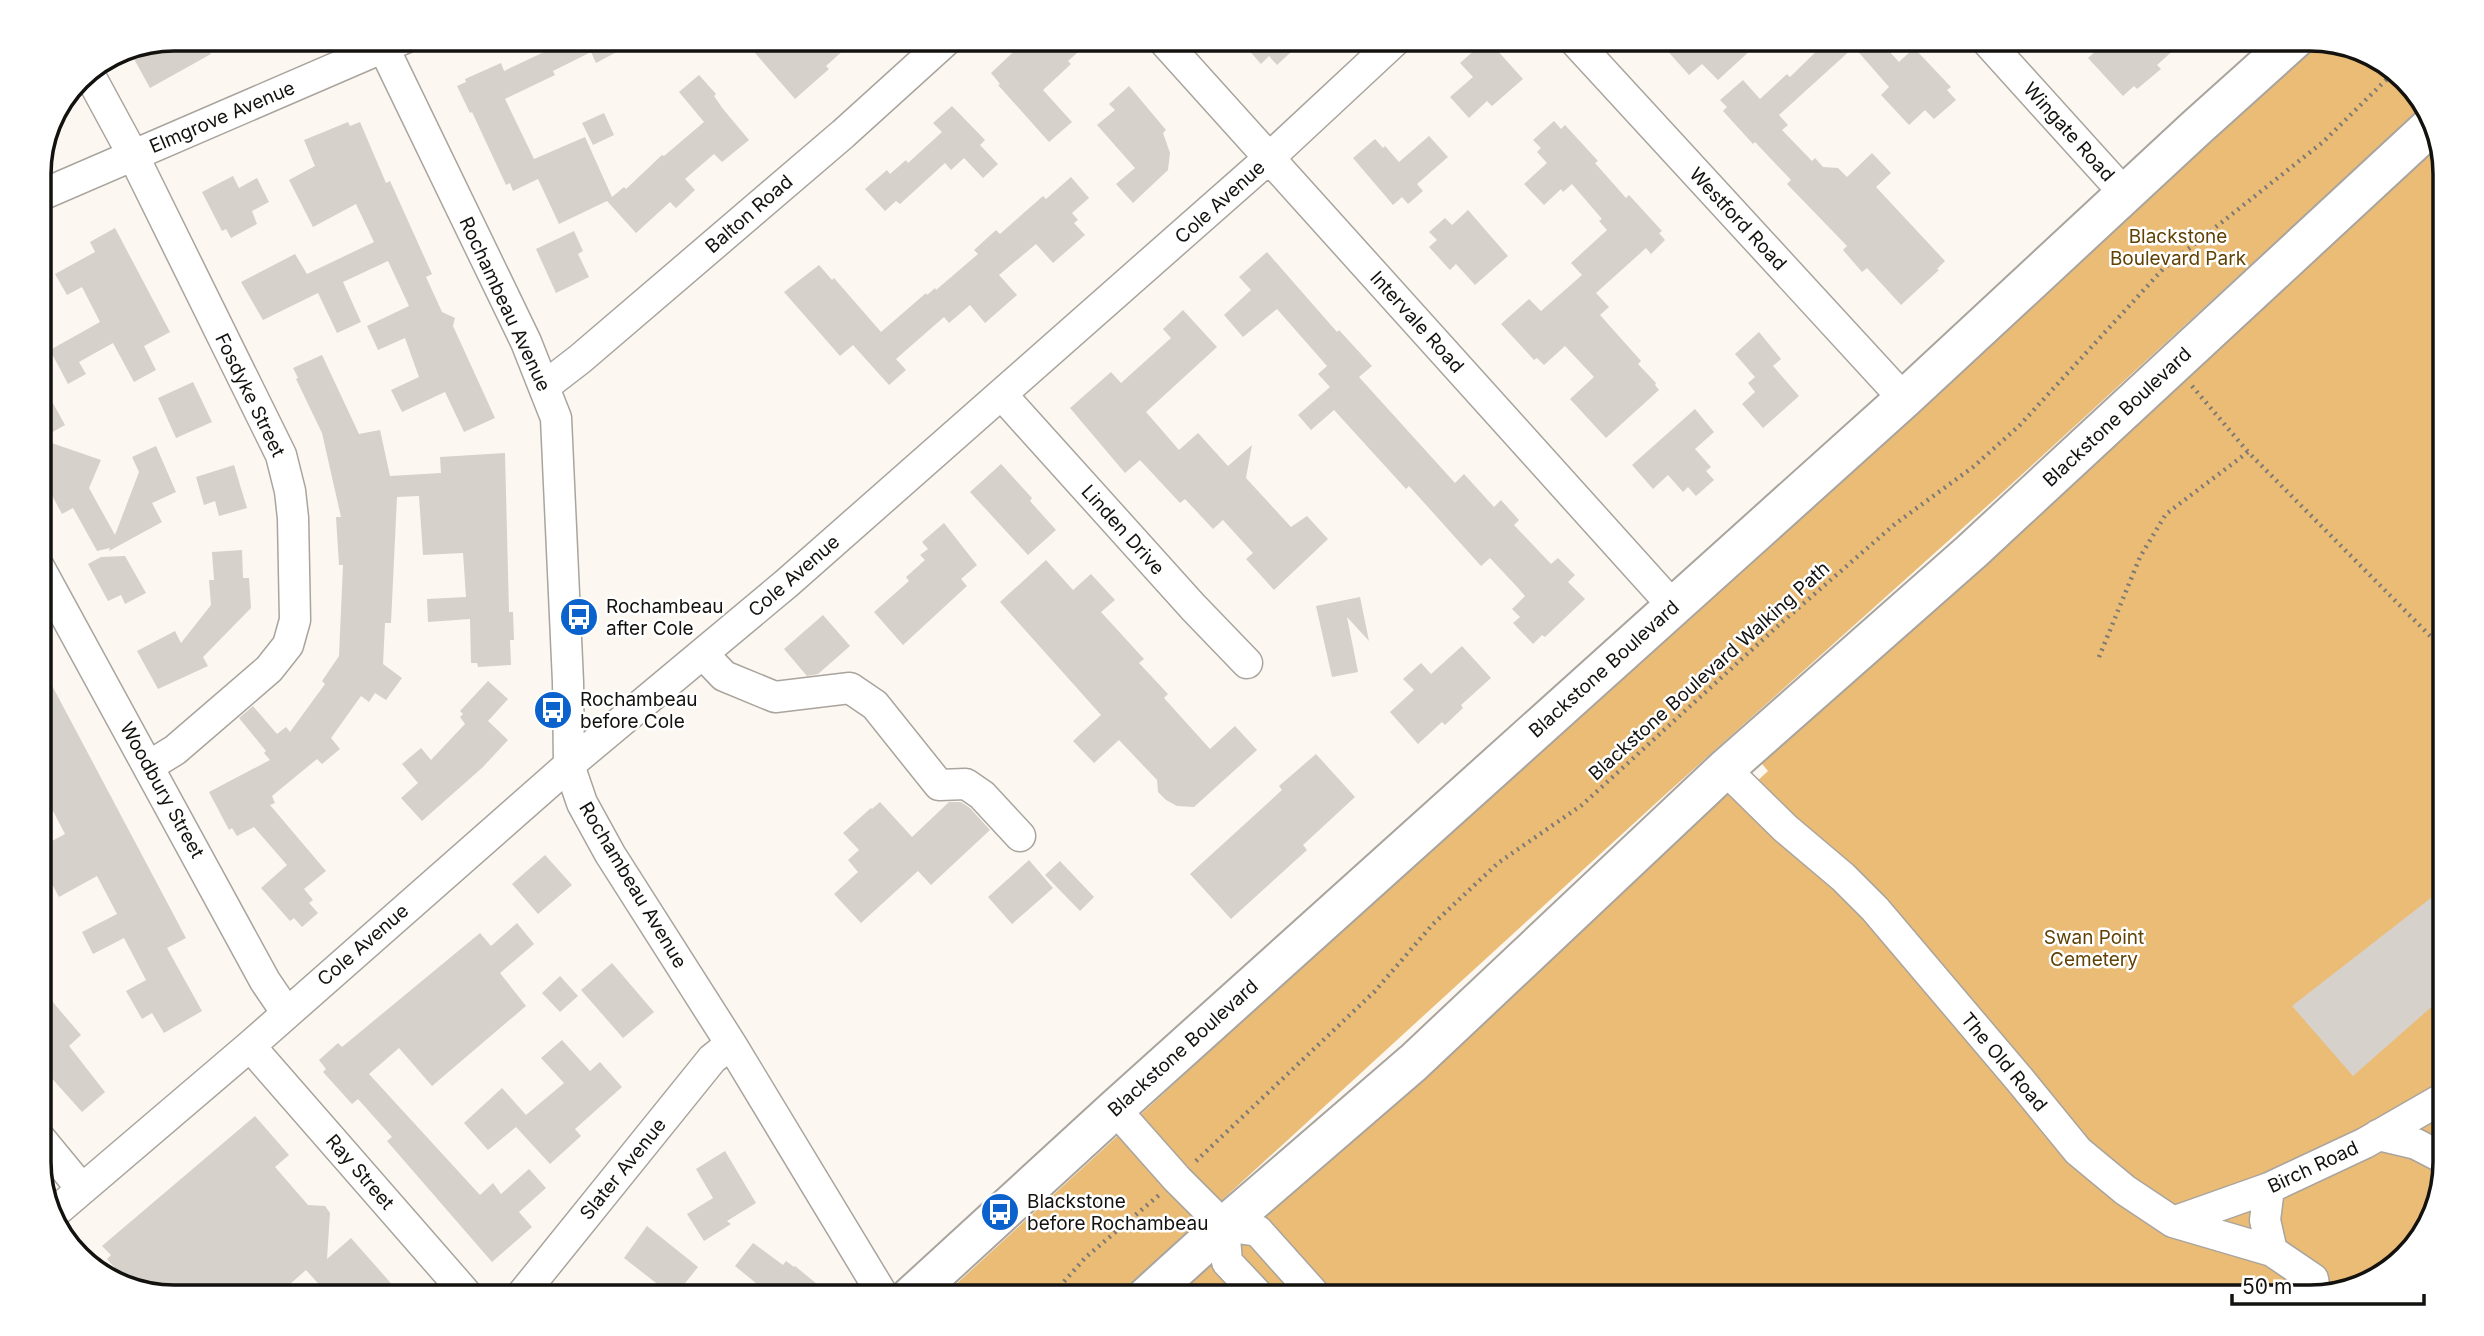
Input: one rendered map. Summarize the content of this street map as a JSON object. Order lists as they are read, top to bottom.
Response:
{
  "streets": {
    "main road": ["Blackstone Boulevard"],
    "street": [
      "Elmgrove Avenue",
      "Wingate Road",
      "Cole Avenue",
      "Balton Road",
      "Westford Road",
      "Rochambeau Avenue",
      "Intervale Road",
      "Fosdyke Street",
      "Linden Drive",
      "Woodbury Street",
      "The Old Road",
      "Birch Road",
      "Slater Avenue",
      "Ray Street"
    ],
    "path": ["Blackstone Boulevard Walking Path"]
  },
  "crossings": [
    ["Elmgrove Avenue", "Fosdyke Street"],
    ["Wingate Road", "Blackstone Boulevard"],
    ["Cole Avenue", "Rochambeau Avenue"],
    ["Cole Avenue", "Intervale Road"],
    ["Cole Avenue", "Linden Drive"],
    ["Cole Avenue", "Woodbury Street"],
    ["Cole Avenue", "Ray Street"],
    ["Balton Road", "Rochambeau Avenue"],
    ["Westford Road", "Blackstone Boulevard"],
    ["Rochambeau Avenue", "Slater Avenue"],
    ["Intervale Road", "Blackstone Boulevard"],
    ["Fosdyke Street", "Woodbury Street"],
    ["Blackstone Boulevard", "The Old Road"],
    ["The Old Road", "Birch Road"]
  ],
  "parks": ["Blackstone Boulevard Park", "Swan Point Cemetery"],
  "places": {
    "bus stop": ["Rochambeau after Cole", "Rochambeau before Cole", "Blackstone before Rochambeau"]
  },
  "scale_bar": "50 m"
}
